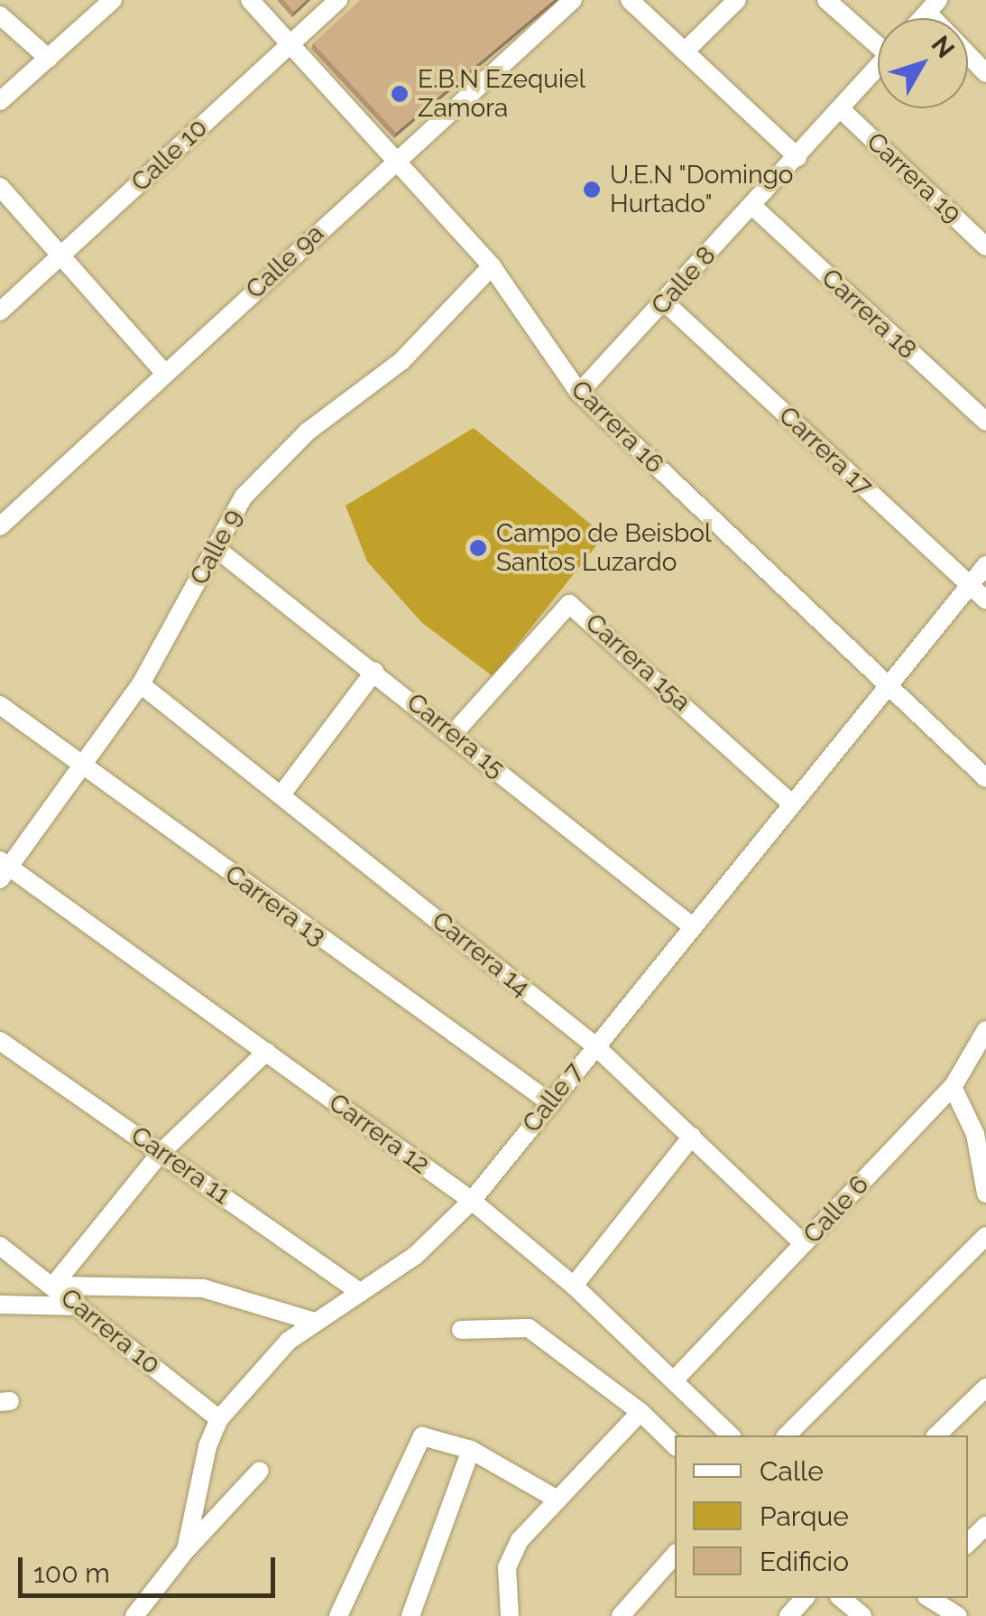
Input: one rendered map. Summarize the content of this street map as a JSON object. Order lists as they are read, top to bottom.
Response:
{
  "streets": {
    "street": [
      "Calle 10",
      "Carrera 19",
      "Calle 9a",
      "Calle 8",
      "Carrera 18",
      "Carrera 16",
      "Carrera 17",
      "Calle 9",
      "Carrera 15a",
      "Carrera 15",
      "Carrera 13",
      "Carrera 14",
      "Calle 7",
      "Carrera 12",
      "Carrera 11",
      "Calle 6",
      "Carrera 10"
    ]
  },
  "crossings": [
    ["Calle 10", "Carrera 16"],
    ["Carrera 19", "Calle 8"],
    ["Calle 9a", "Carrera 16"],
    ["Calle 8", "Carrera 18"],
    ["Calle 8", "Carrera 16"],
    ["Calle 8", "Carrera 17"],
    ["Carrera 16", "Calle 9"],
    ["Carrera 16", "Calle 7"],
    ["Carrera 17", "Calle 7"],
    ["Calle 9", "Carrera 15"],
    ["Calle 9", "Carrera 13"],
    ["Calle 9", "Carrera 14"],
    ["Calle 9", "Carrera 12"],
    ["Carrera 15a", "Carrera 15"],
    ["Carrera 15a", "Calle 7"],
    ["Carrera 15", "Calle 7"],
    ["Carrera 13", "Calle 7"],
    ["Carrera 14", "Calle 7"],
    ["Carrera 14", "Calle 6"],
    ["Calle 7", "Carrera 12"],
    ["Calle 7", "Carrera 11"],
    ["Calle 7", "Carrera 10"],
    ["Carrera 12", "Calle 6"]
  ],
  "places": ["E.B.N Ezequiel Zamora", "U.E.N \"Domingo Hurtado\"", "Campo de Beisbol Santos Luzardo"],
  "legend": ["Calle", "Parque", "Edificio"],
  "scale_bar": "100 m",
  "north": "top right"
}
